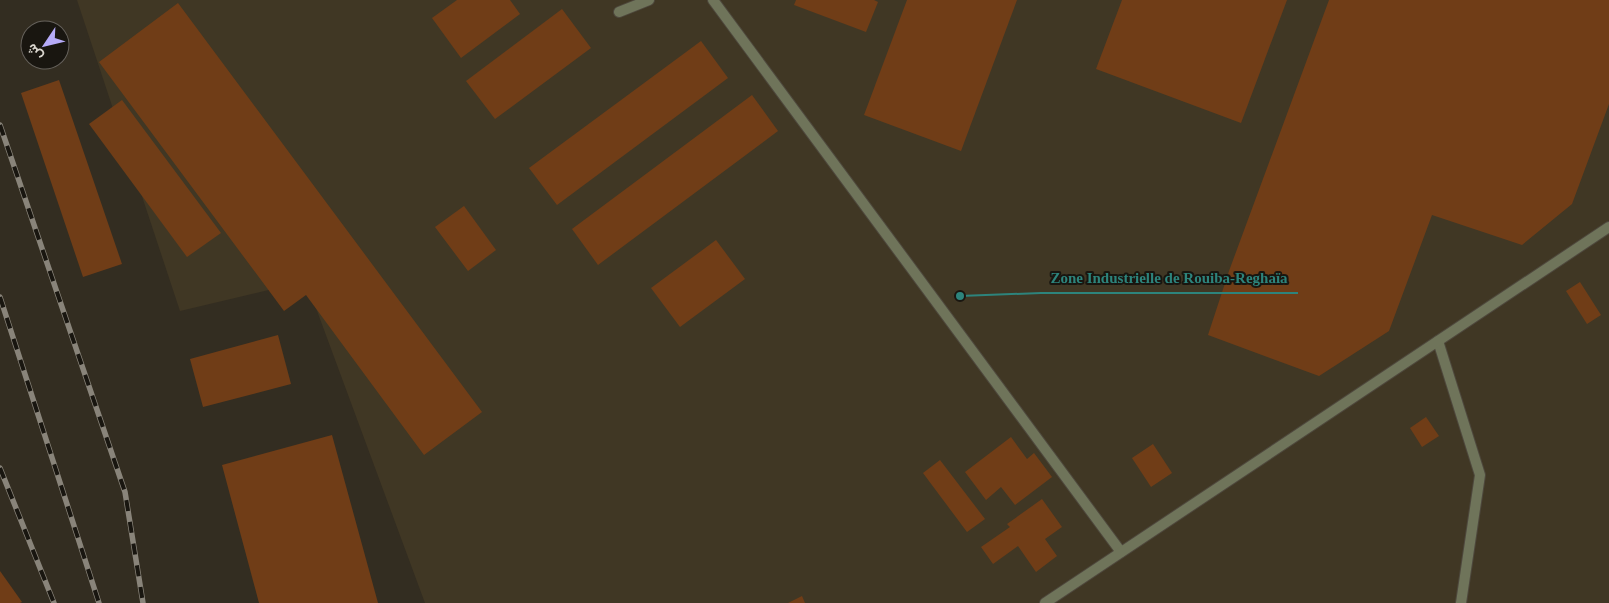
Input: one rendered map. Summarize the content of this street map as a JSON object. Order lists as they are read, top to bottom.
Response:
{
  "places": ["Zone Industrielle de Rouiba-Reghaïa"],
  "north": "bottom left"
}
